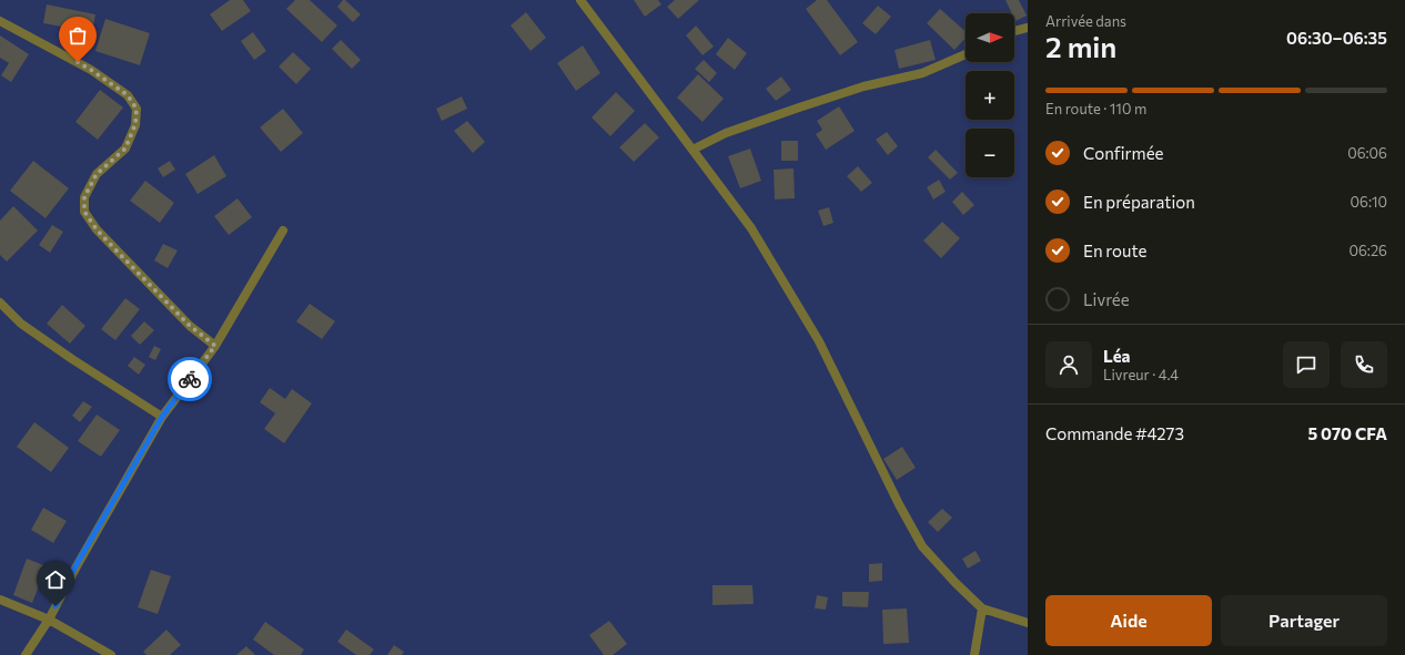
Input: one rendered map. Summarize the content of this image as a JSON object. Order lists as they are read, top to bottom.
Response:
{
  "north": "right",
  "page": {
    "heading": ["2 min", "Arrivée dans", "06:30–06:35"],
    "panel": [
      "Léa",
      "Livreur · 4.4",
      "Commande #4273",
      "5 070 CFA"
    ],
    "map_buttons": ["+", "−"],
    "bar": "En route · 110 m",
    "list": [
      ["Confirmée", "06:06"],
      ["En préparation", "06:10"],
      ["En route", "06:26"],
      "Livrée"
    ],
    "buttons": ["Aide", "Partager"]
  }
}
